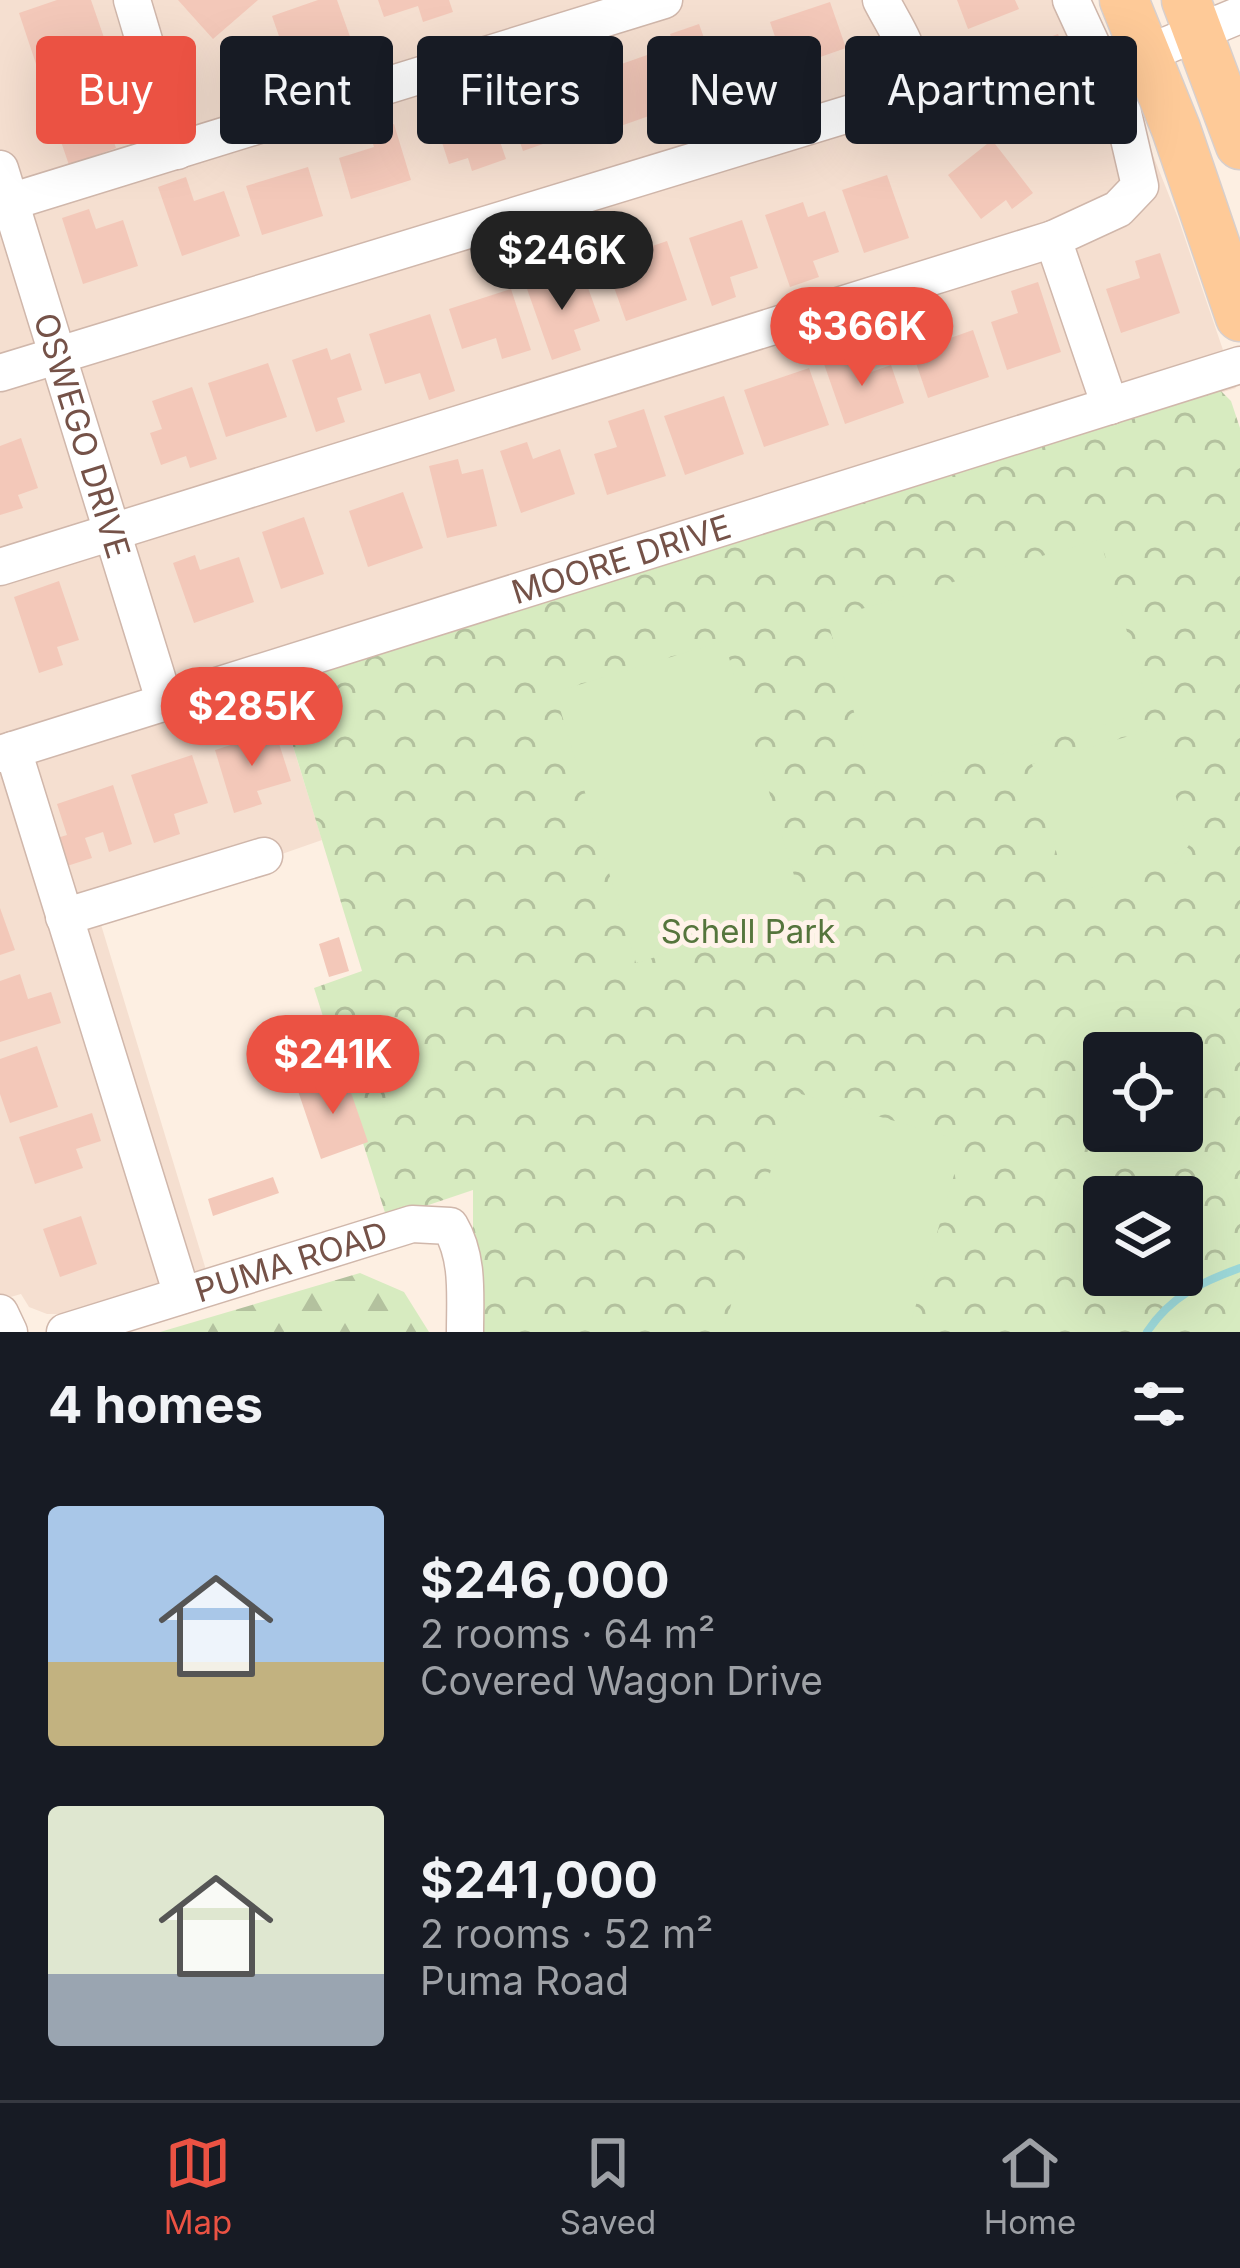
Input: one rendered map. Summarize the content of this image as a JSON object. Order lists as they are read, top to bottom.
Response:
{
  "streets": {
    "street": ["OSWEGO DRIVE", "MOORE DRIVE", "PUMA ROAD"]
  },
  "crossings": [
    ["OSWEGO DRIVE", "MOORE DRIVE"]
  ],
  "parks": ["Schell Park"],
  "page": {
    "chip": [
      "Buy",
      "Rent",
      "Filters",
      "New",
      "Apartment"
    ],
    "price": [
      "$246K",
      "$366K",
      "$285K",
      "$241K"
    ],
    "heading": "4 homes",
    "list": [
      {
        "name": "$246,000",
        "note": "2 rooms · 64 m² · Covered Wagon Drive"
      },
      {
        "name": "$241,000",
        "note": "2 rooms · 52 m² · Puma Road"
      }
    ],
    "tabs": ["Map", "Saved", "Home"]
  }
}
